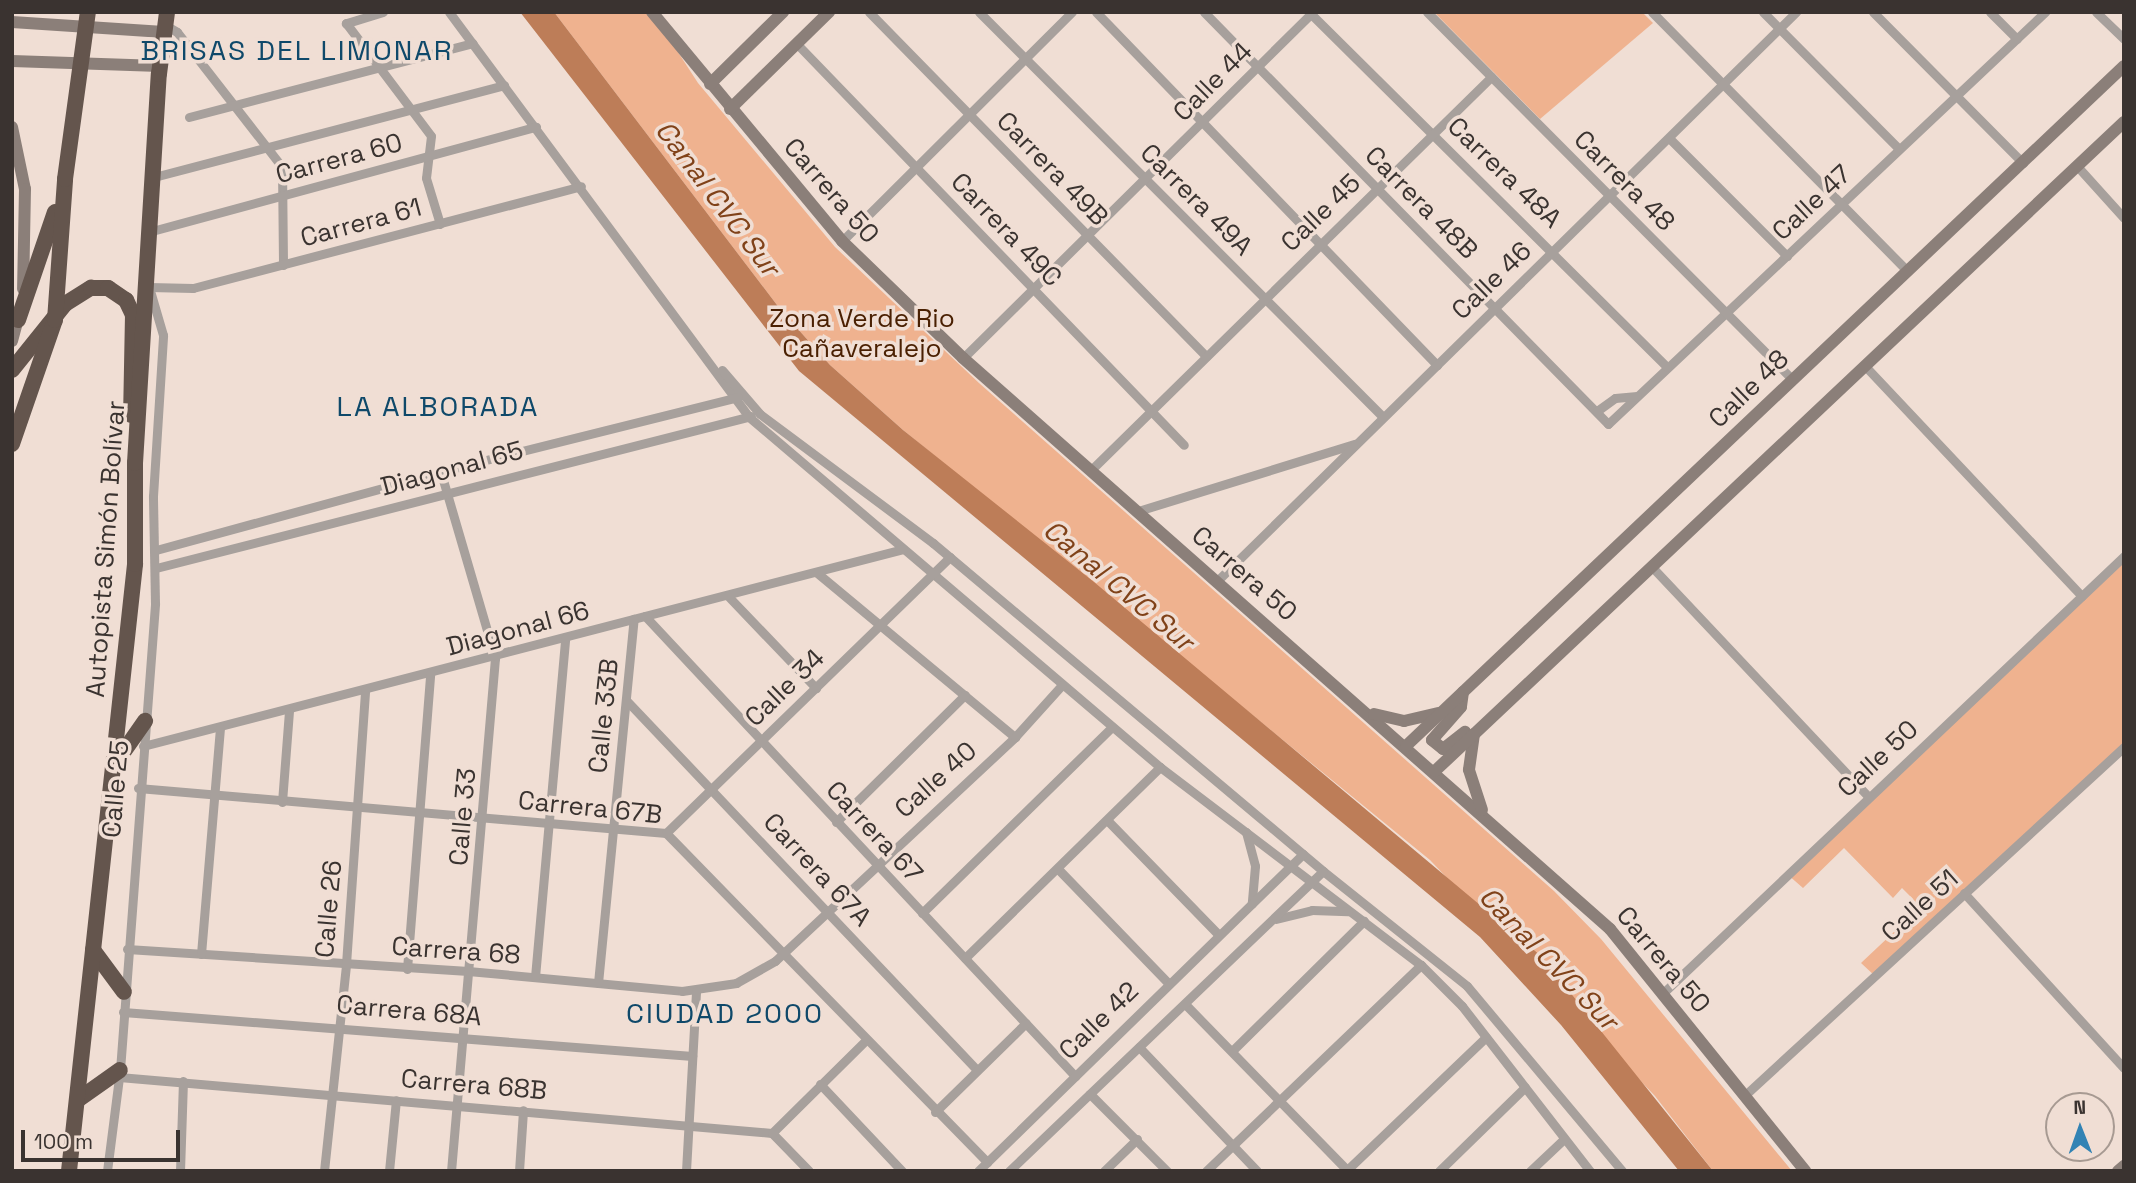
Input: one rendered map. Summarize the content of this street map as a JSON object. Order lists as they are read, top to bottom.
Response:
{
  "streets": {
    "highway": ["Autopista Simón Bolívar"],
    "street": [
      "Calle 44",
      "Carrera 60",
      "Carrera 49B",
      "Carrera 48A",
      "Carrera 48",
      "Carrera 50",
      "Carrera 49A",
      "Carrera 48B",
      "Calle 47",
      "Calle 45",
      "Carrera 61",
      "Carrera 49C",
      "Calle 46",
      "Calle 48",
      "Diagonal 65",
      "Diagonal 66",
      "Calle 34",
      "Calle 33B",
      "Calle 50",
      "Calle 40",
      "Calle 25",
      "Carrera 67B",
      "Calle 33",
      "Carrera 67",
      "Carrera 67A",
      "Calle 51",
      "Calle 26",
      "Carrera 68",
      "Carrera 68A",
      "Calle 42",
      "Carrera 68B"
    ]
  },
  "crossings": [
    ["Calle 44", "Carrera 49B"],
    ["Calle 44", "Carrera 48A"],
    ["Calle 44", "Carrera 50"],
    ["Calle 44", "Carrera 49A"],
    ["Calle 44", "Carrera 48B"],
    ["Calle 44", "Carrera 49C"],
    ["Carrera 60", "Autopista Simón Bolívar"],
    ["Carrera 49B", "Calle 45"],
    ["Carrera 48A", "Calle 47"],
    ["Carrera 48A", "Calle 45"],
    ["Carrera 48A", "Calle 46"],
    ["Carrera 48", "Calle 47"],
    ["Carrera 48", "Calle 45"],
    ["Carrera 48", "Calle 46"],
    ["Carrera 48", "Calle 48"],
    ["Carrera 50", "Calle 45"],
    ["Carrera 50", "Calle 46"],
    ["Carrera 50", "Calle 48"],
    ["Carrera 50", "Calle 50"],
    ["Carrera 50", "Calle 51"],
    ["Carrera 49A", "Calle 45"],
    ["Carrera 49A", "Calle 46"],
    ["Carrera 48B", "Calle 47"],
    ["Carrera 48B", "Calle 45"],
    ["Carrera 48B", "Calle 46"],
    ["Calle 45", "Carrera 49C"],
    ["Carrera 61", "Autopista Simón Bolívar"],
    ["Carrera 61", "Calle 25"],
    ["Diagonal 65", "Calle 25"],
    ["Diagonal 65", "Calle 33"],
    ["Autopista Simón Bolívar", "Calle 25"],
    ["Diagonal 66", "Calle 33B"],
    ["Diagonal 66", "Calle 25"],
    ["Diagonal 66", "Calle 33"],
    ["Diagonal 66", "Carrera 67"],
    ["Diagonal 66", "Calle 26"],
    ["Calle 34", "Carrera 67B"],
    ["Calle 34", "Carrera 67"],
    ["Calle 34", "Carrera 67A"],
    ["Calle 33B", "Carrera 67B"],
    ["Calle 33B", "Carrera 67A"],
    ["Calle 33B", "Carrera 68"],
    ["Calle 40", "Carrera 67B"],
    ["Calle 40", "Carrera 67"],
    ["Calle 40", "Carrera 67A"],
    ["Calle 40", "Carrera 68"],
    ["Calle 25", "Carrera 67B"],
    ["Calle 25", "Carrera 68"],
    ["Calle 25", "Carrera 68A"],
    ["Calle 25", "Carrera 68B"],
    ["Carrera 67B", "Calle 33"],
    ["Carrera 67B", "Calle 26"],
    ["Carrera 67B", "Calle 42"],
    ["Calle 33", "Carrera 68"],
    ["Calle 33", "Carrera 68A"],
    ["Calle 33", "Carrera 68B"],
    ["Carrera 67", "Calle 42"],
    ["Calle 26", "Carrera 68"],
    ["Calle 26", "Carrera 68A"],
    ["Calle 26", "Carrera 68B"]
  ],
  "districts": ["BRISAS DEL LIMONAR", "LA ALBORADA", "CIUDAD 2000"],
  "water": ["Canal CVC Sur"],
  "parks": ["Zona Verde Rio Cañaveralejo"],
  "scale_bar": "100 m",
  "north": "top"
}
